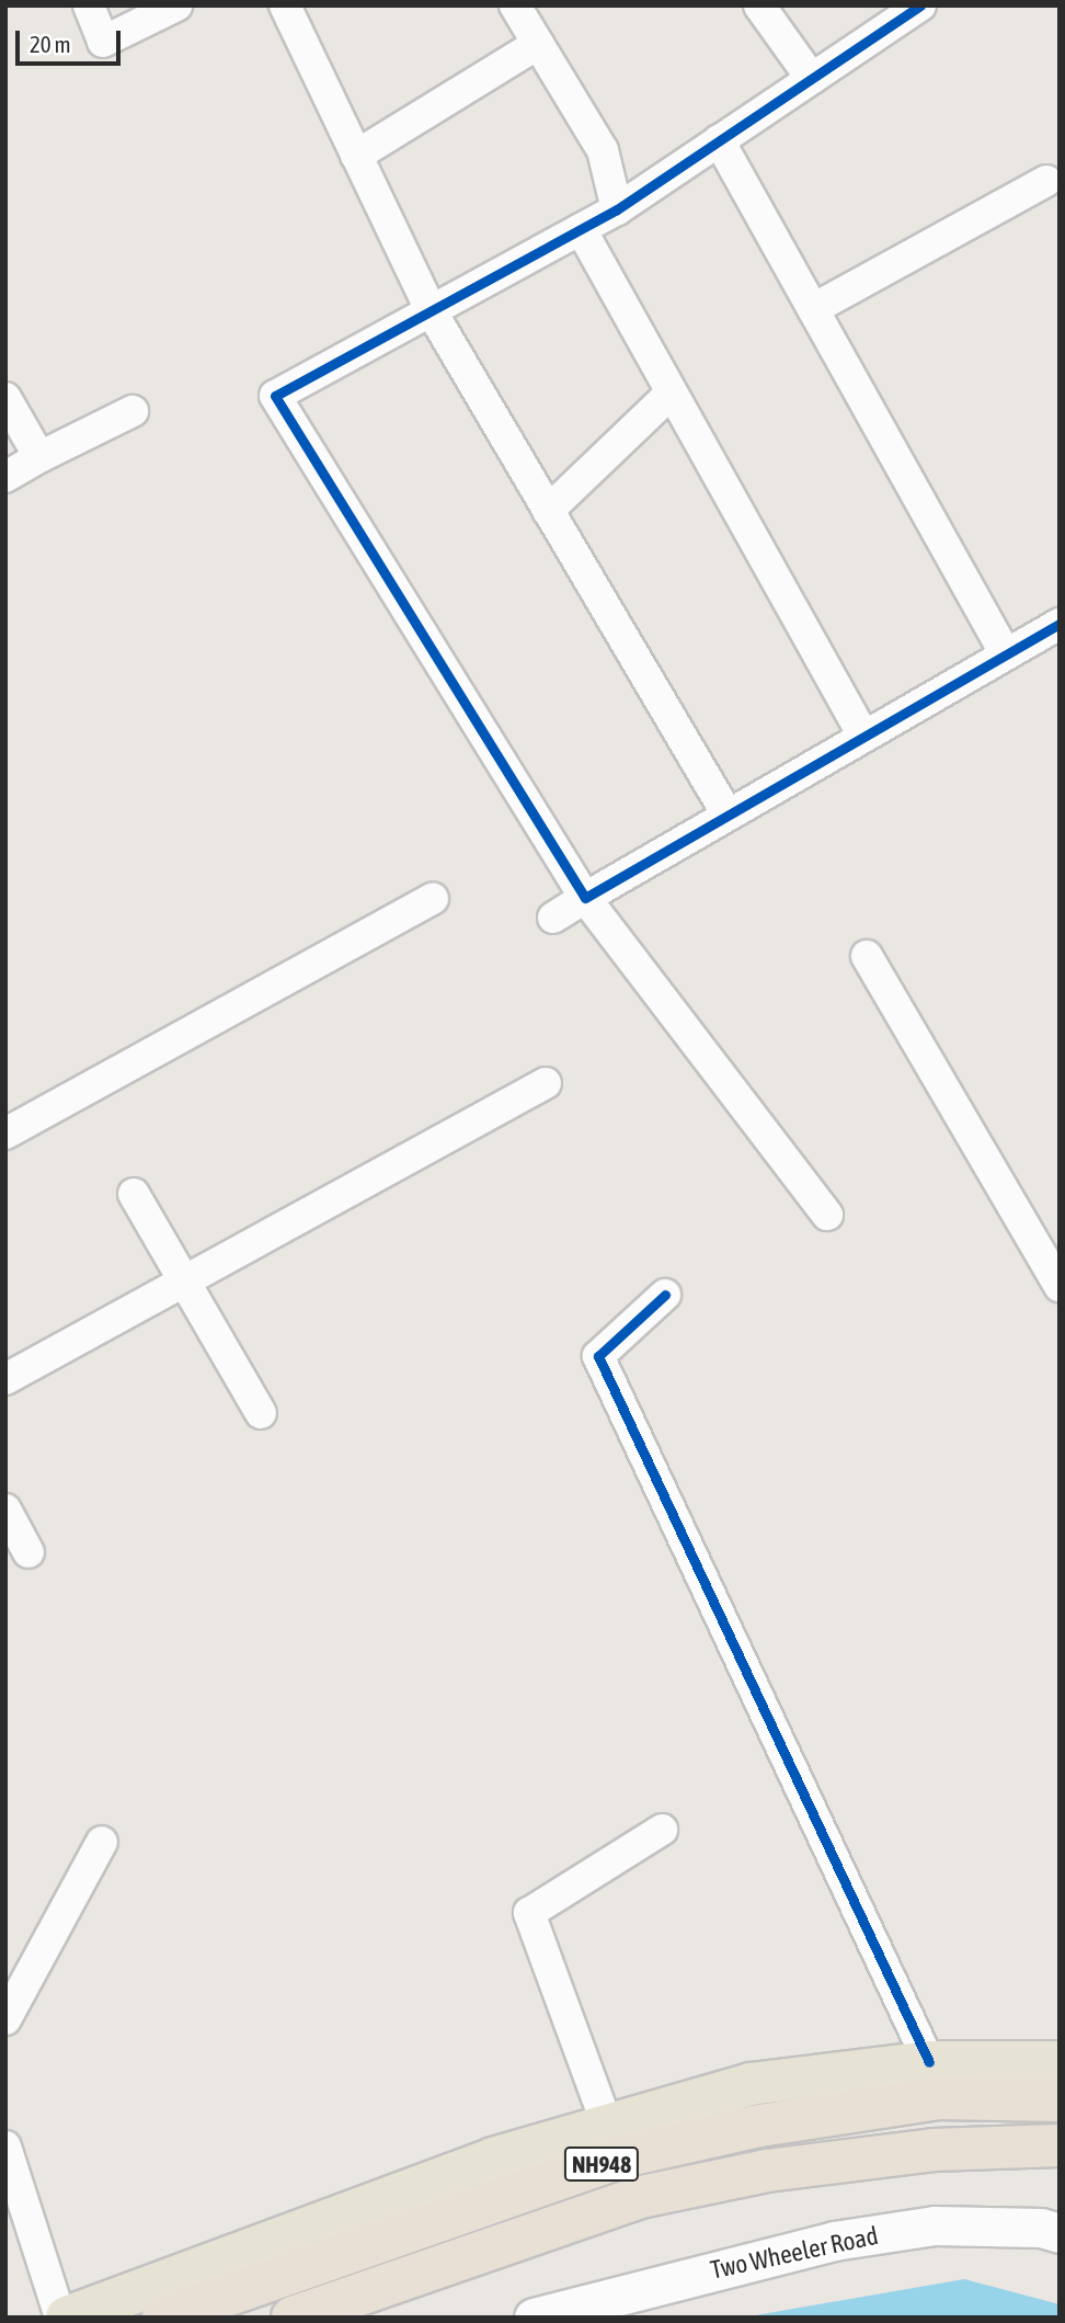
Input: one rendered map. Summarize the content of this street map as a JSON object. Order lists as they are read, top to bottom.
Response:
{
  "streets": {
    "highway": ["NH948"],
    "street": ["Two Wheeler Road"]
  },
  "scale_bar": "20 m"
}
